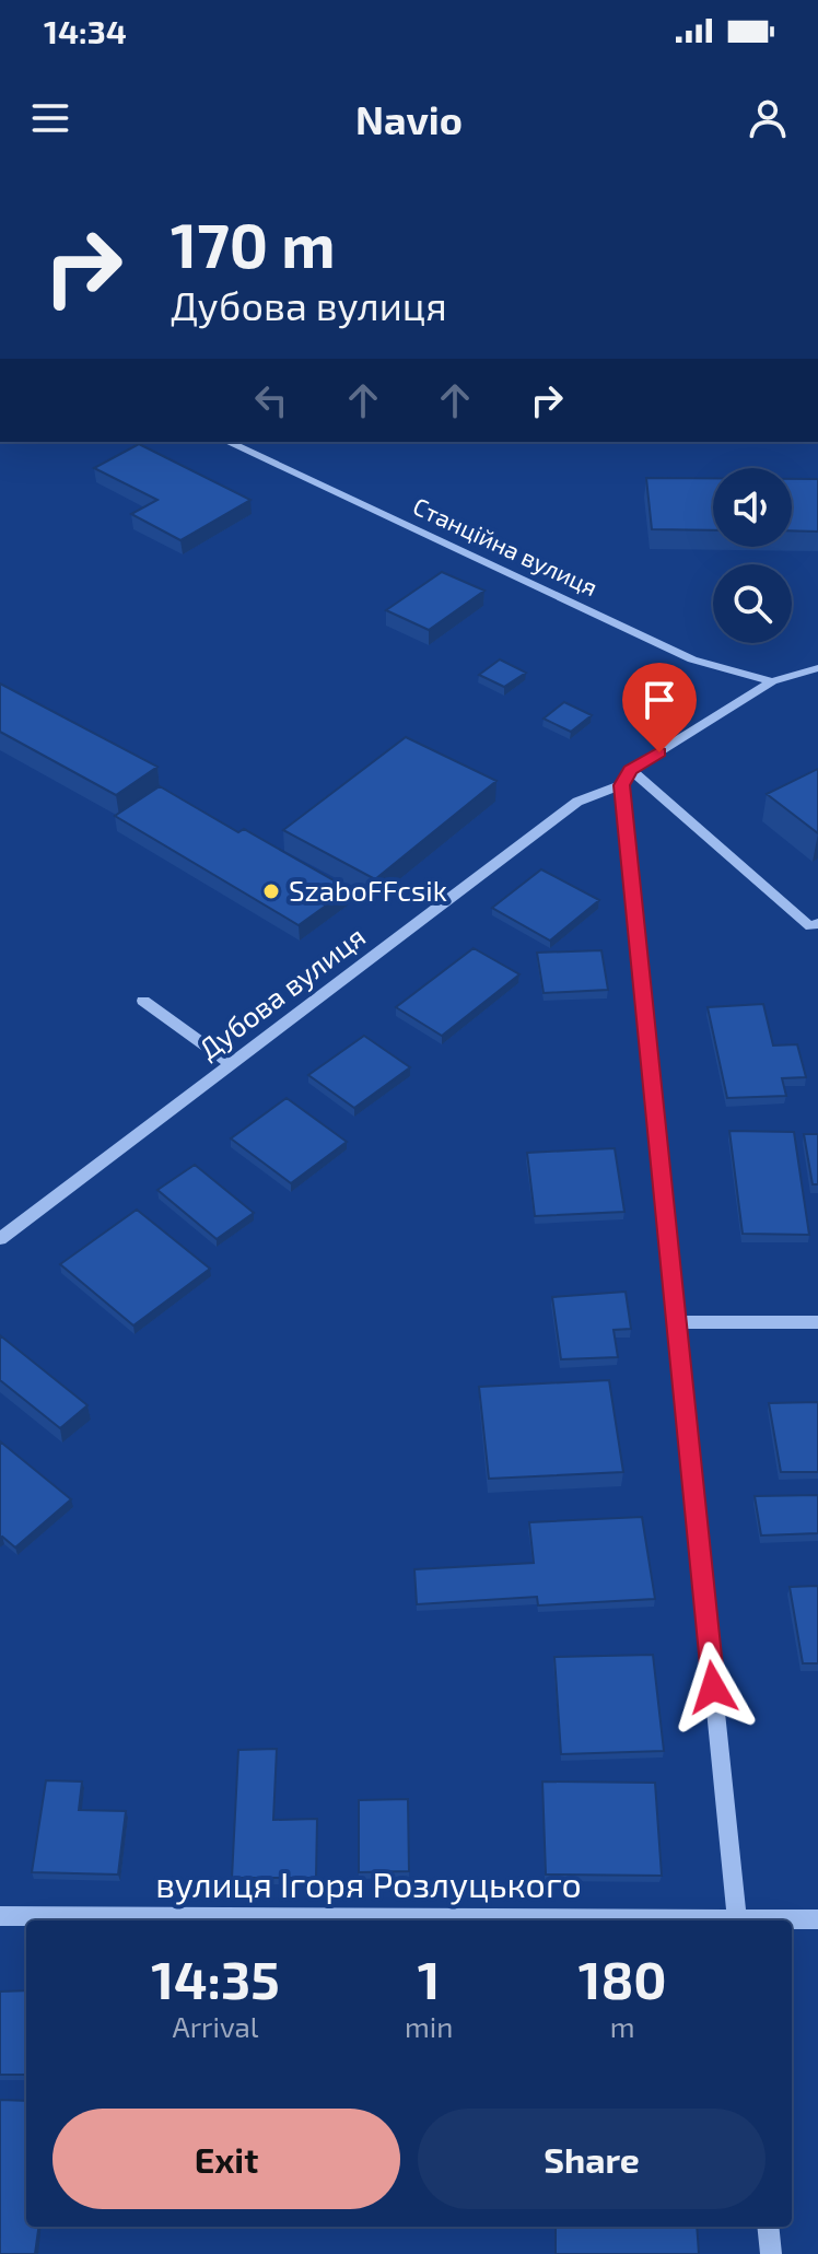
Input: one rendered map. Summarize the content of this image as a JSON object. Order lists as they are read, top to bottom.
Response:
{
  "streets": {
    "street": ["Станційна вулиця", "Дубова вулиця", "вулиця Ігоря Розлуцького"]
  },
  "places": ["SzaboFFcsik"],
  "page": {
    "status": "14:34",
    "header": "Navio",
    "turn": ["170 m", "Дубова вулиця"],
    "eta": [
      "14:35",
      "Arrival",
      "1",
      "min",
      "180",
      "m"
    ],
    "buttons": ["Exit", "Share"]
  }
}
